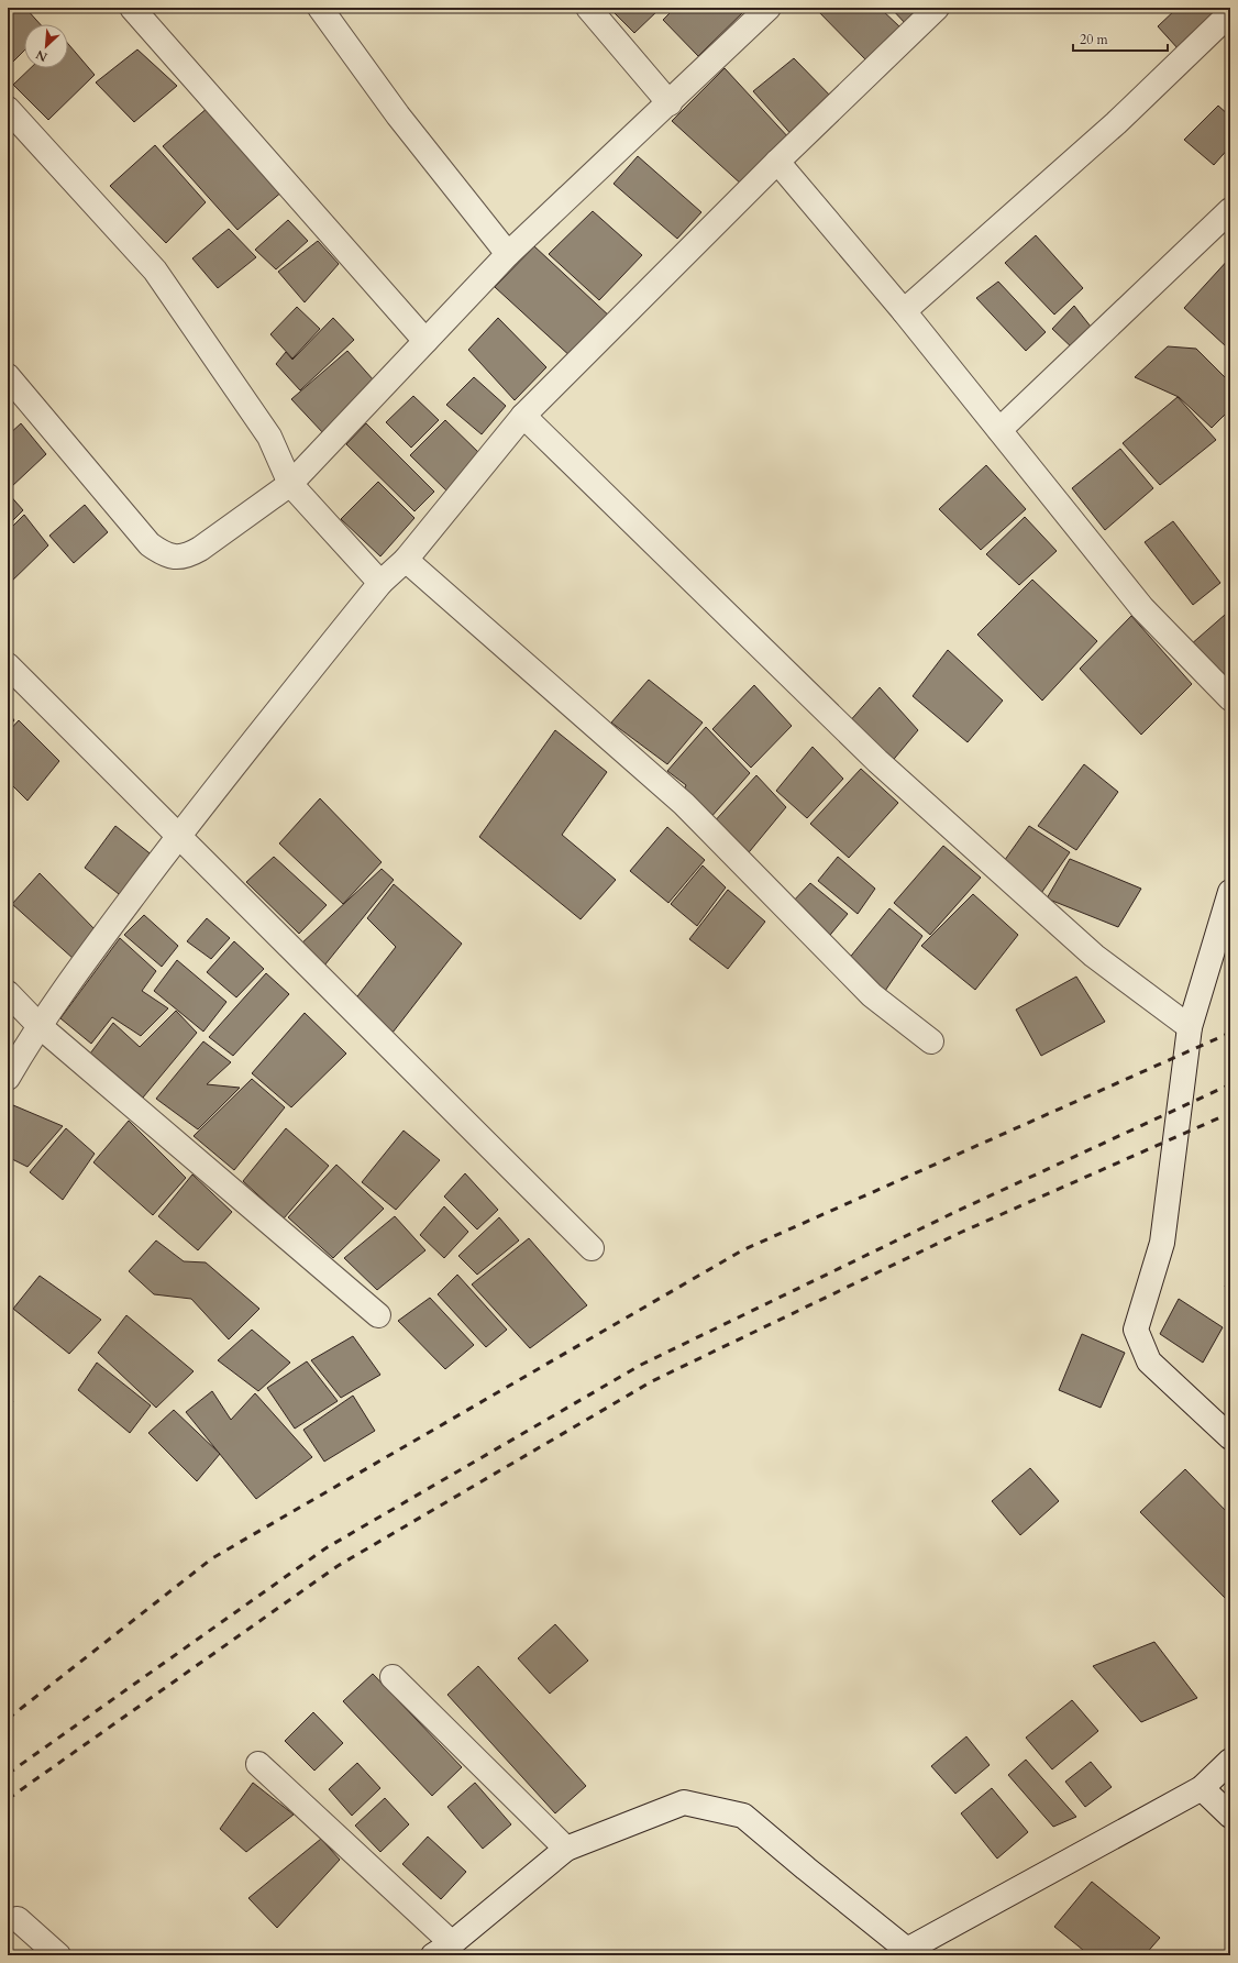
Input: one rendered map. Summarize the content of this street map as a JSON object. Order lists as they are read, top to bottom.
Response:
{
  "scale_bar": "20 m",
  "north": "bottom left"
}
